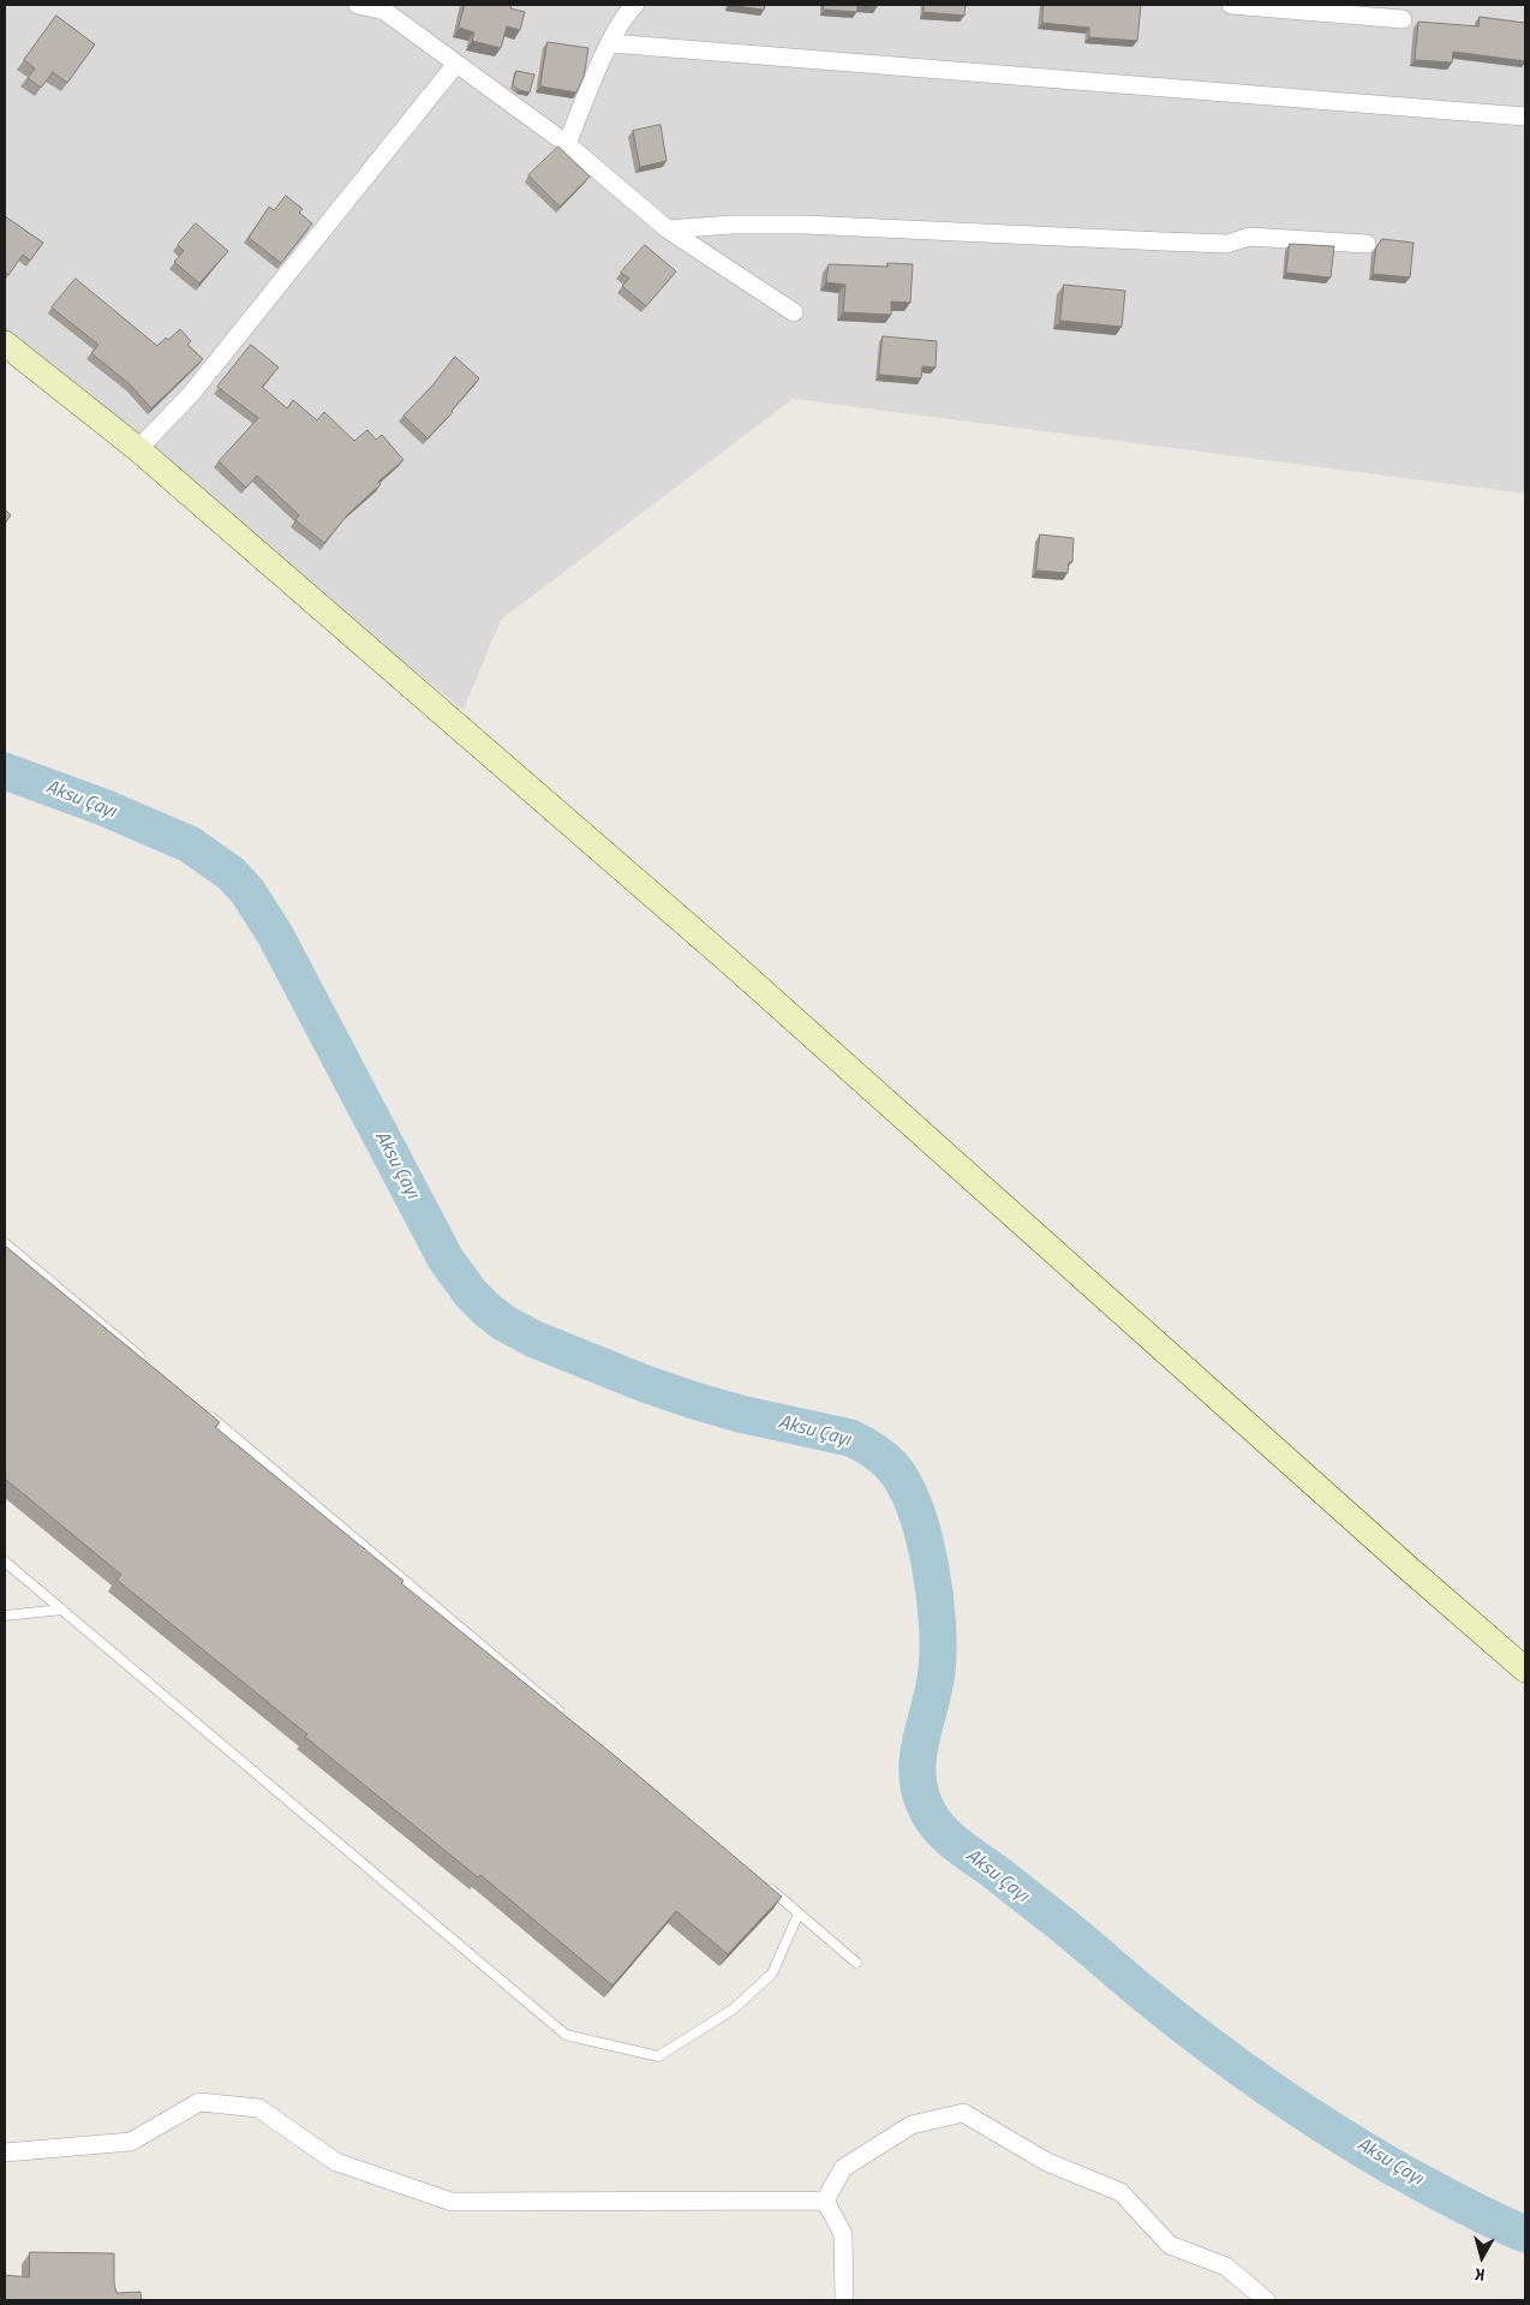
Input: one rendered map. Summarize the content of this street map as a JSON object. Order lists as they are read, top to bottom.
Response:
{
  "water": ["Aksu Çayı"],
  "north": "bottom"
}
